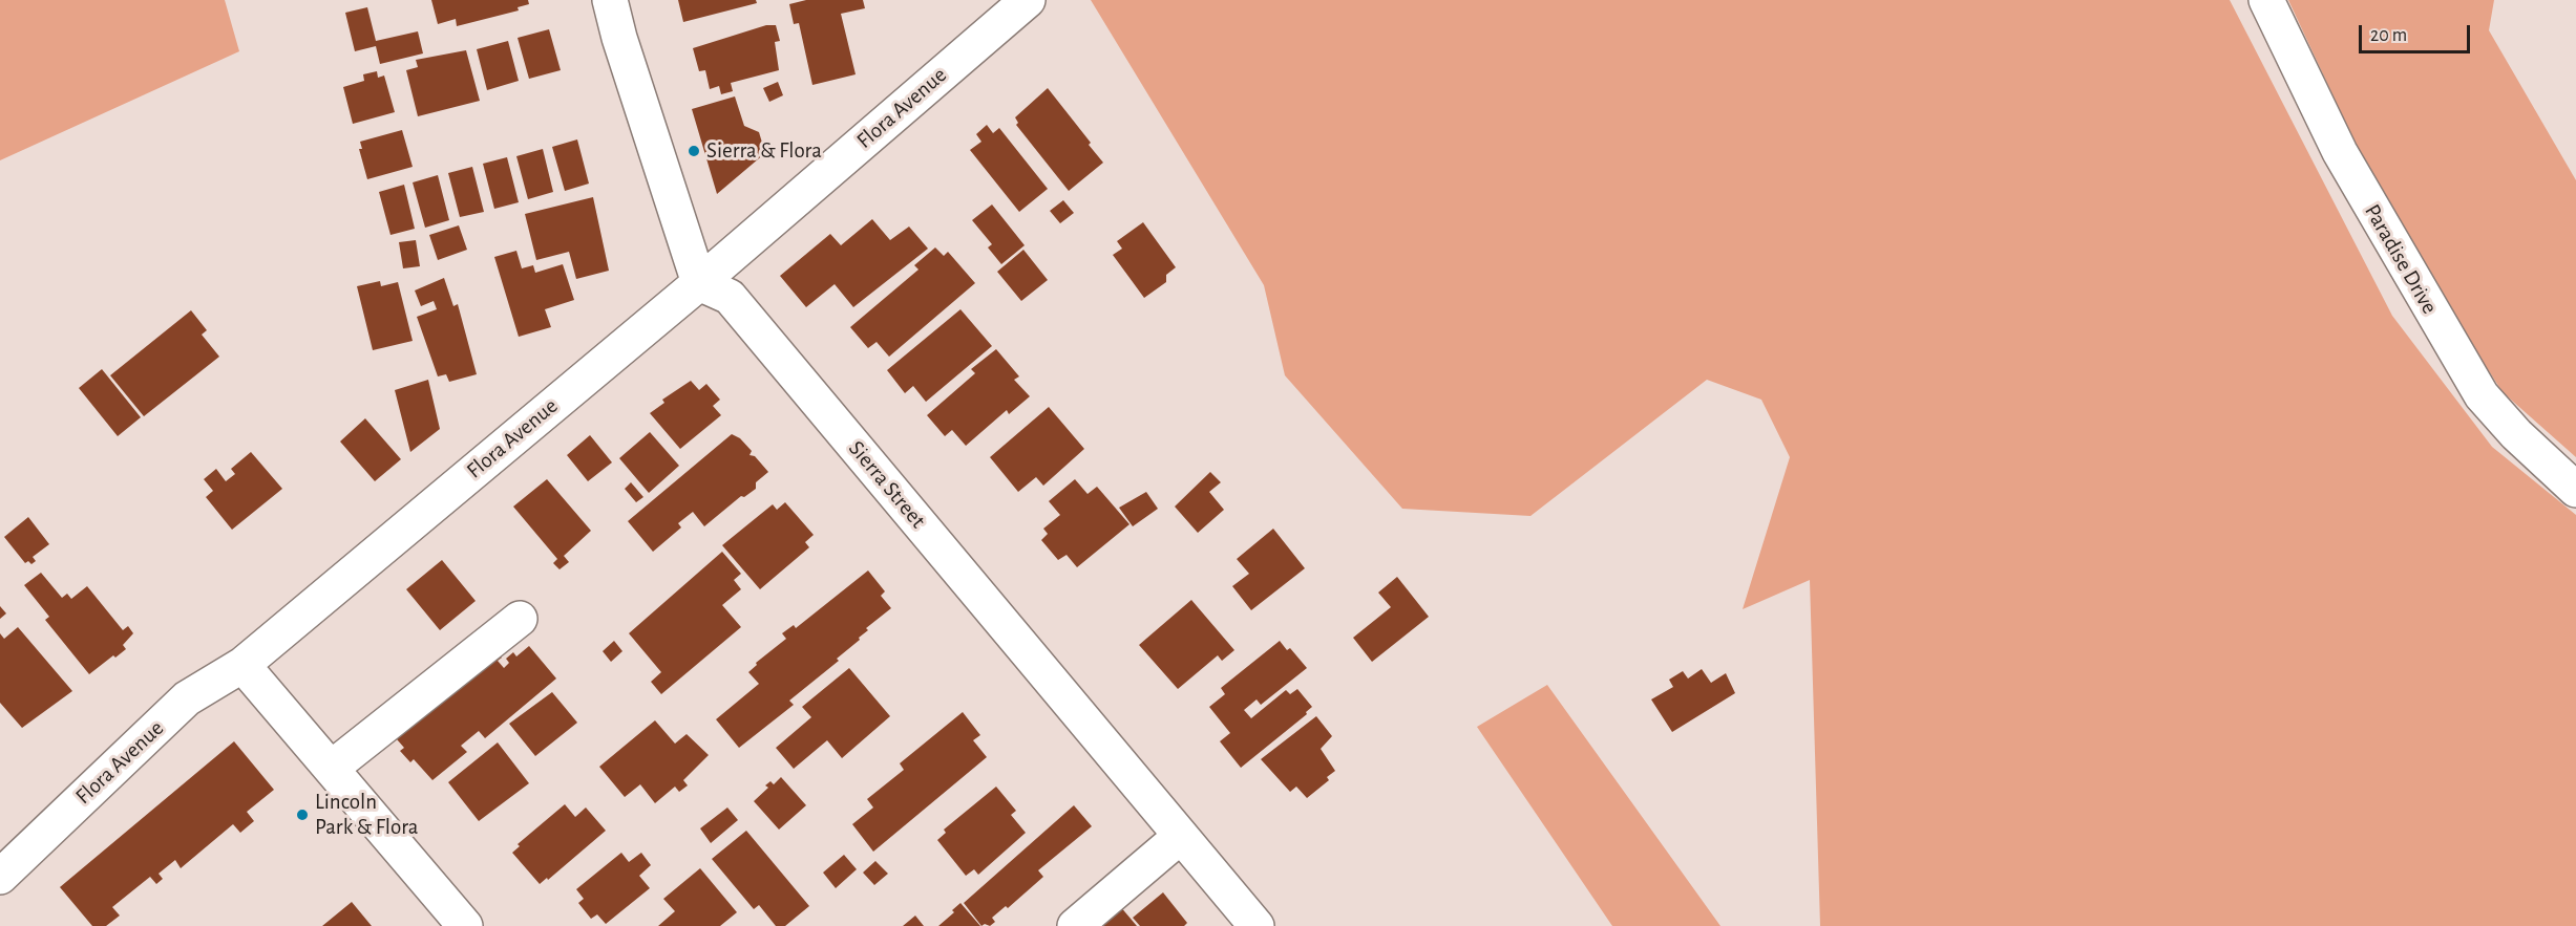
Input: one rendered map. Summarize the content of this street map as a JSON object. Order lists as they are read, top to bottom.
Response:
{
  "streets": {
    "street": ["Flora Avenue", "Paradise Drive", "Sierra Street"]
  },
  "crossings": [
    ["Flora Avenue", "Sierra Street"]
  ],
  "places": ["Sierra & Flora", "Lincoln Park & Flora"],
  "scale_bar": "20 m"
}
